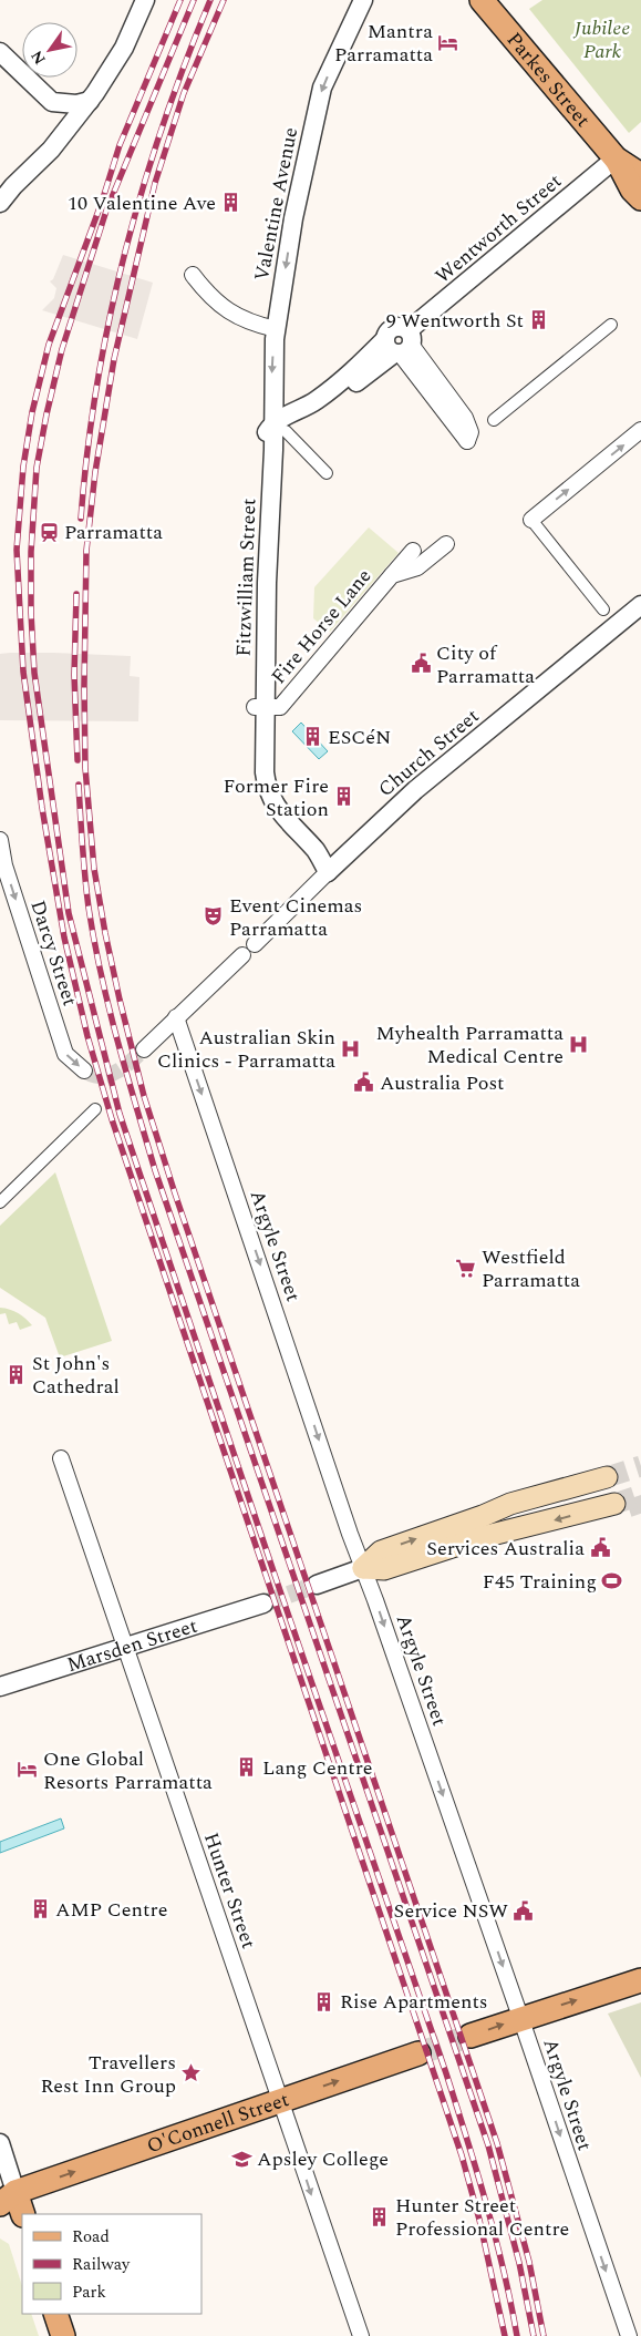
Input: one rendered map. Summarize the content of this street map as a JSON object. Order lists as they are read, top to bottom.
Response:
{
  "streets": {
    "main road": ["Parkes Street", "O'Connell Street"],
    "street": [
      "Valentine Avenue",
      "Wentworth Street",
      "Fitzwilliam Street",
      "Fire Horse Lane",
      "Church Street",
      "Darcy Street",
      "Argyle Street",
      "Marsden Street",
      "Hunter Street"
    ]
  },
  "crossings": [
    ["Parkes Street", "Wentworth Street"],
    ["Valentine Avenue", "Wentworth Street"],
    ["Valentine Avenue", "Fitzwilliam Street"],
    ["Wentworth Street", "Fitzwilliam Street"],
    ["Fitzwilliam Street", "Fire Horse Lane"],
    ["Fitzwilliam Street", "Church Street"],
    ["Marsden Street", "Hunter Street"],
    ["Hunter Street", "O'Connell Street"]
  ],
  "one_way": [
    "Valentine Avenue",
    "Darcy Street",
    "Argyle Street",
    "O'Connell Street"
  ],
  "parks": ["Jubilee Park"],
  "places": {
    "hotel": ["Mantra Parramatta", "One Global Resorts Parramatta"],
    "building": [
      "10 Valentine Ave",
      "9 Wentworth St",
      "ESCéN",
      "Former Fire Station",
      "St John's Cathedral",
      "Lang Centre",
      "AMP Centre",
      "Rise Apartments",
      "Hunter Street Professional Centre"
    ],
    "station": ["Parramatta"],
    "public building": [
      "City of Parramatta",
      "Australia Post",
      "Services Australia",
      "Service NSW"
    ],
    "theatre": ["Event Cinemas Parramatta"],
    "hospital": ["Myhealth Parramatta Medical Centre", "Australian Skin Clinics - Parramatta"],
    "supermarket": ["Westfield Parramatta"],
    "sports": ["F45 Training"],
    "place": ["Travellers Rest Inn Group"],
    "school or university": ["Apsley College"]
  },
  "legend": ["Road", "Railway", "Park"],
  "north": "bottom left"
}
